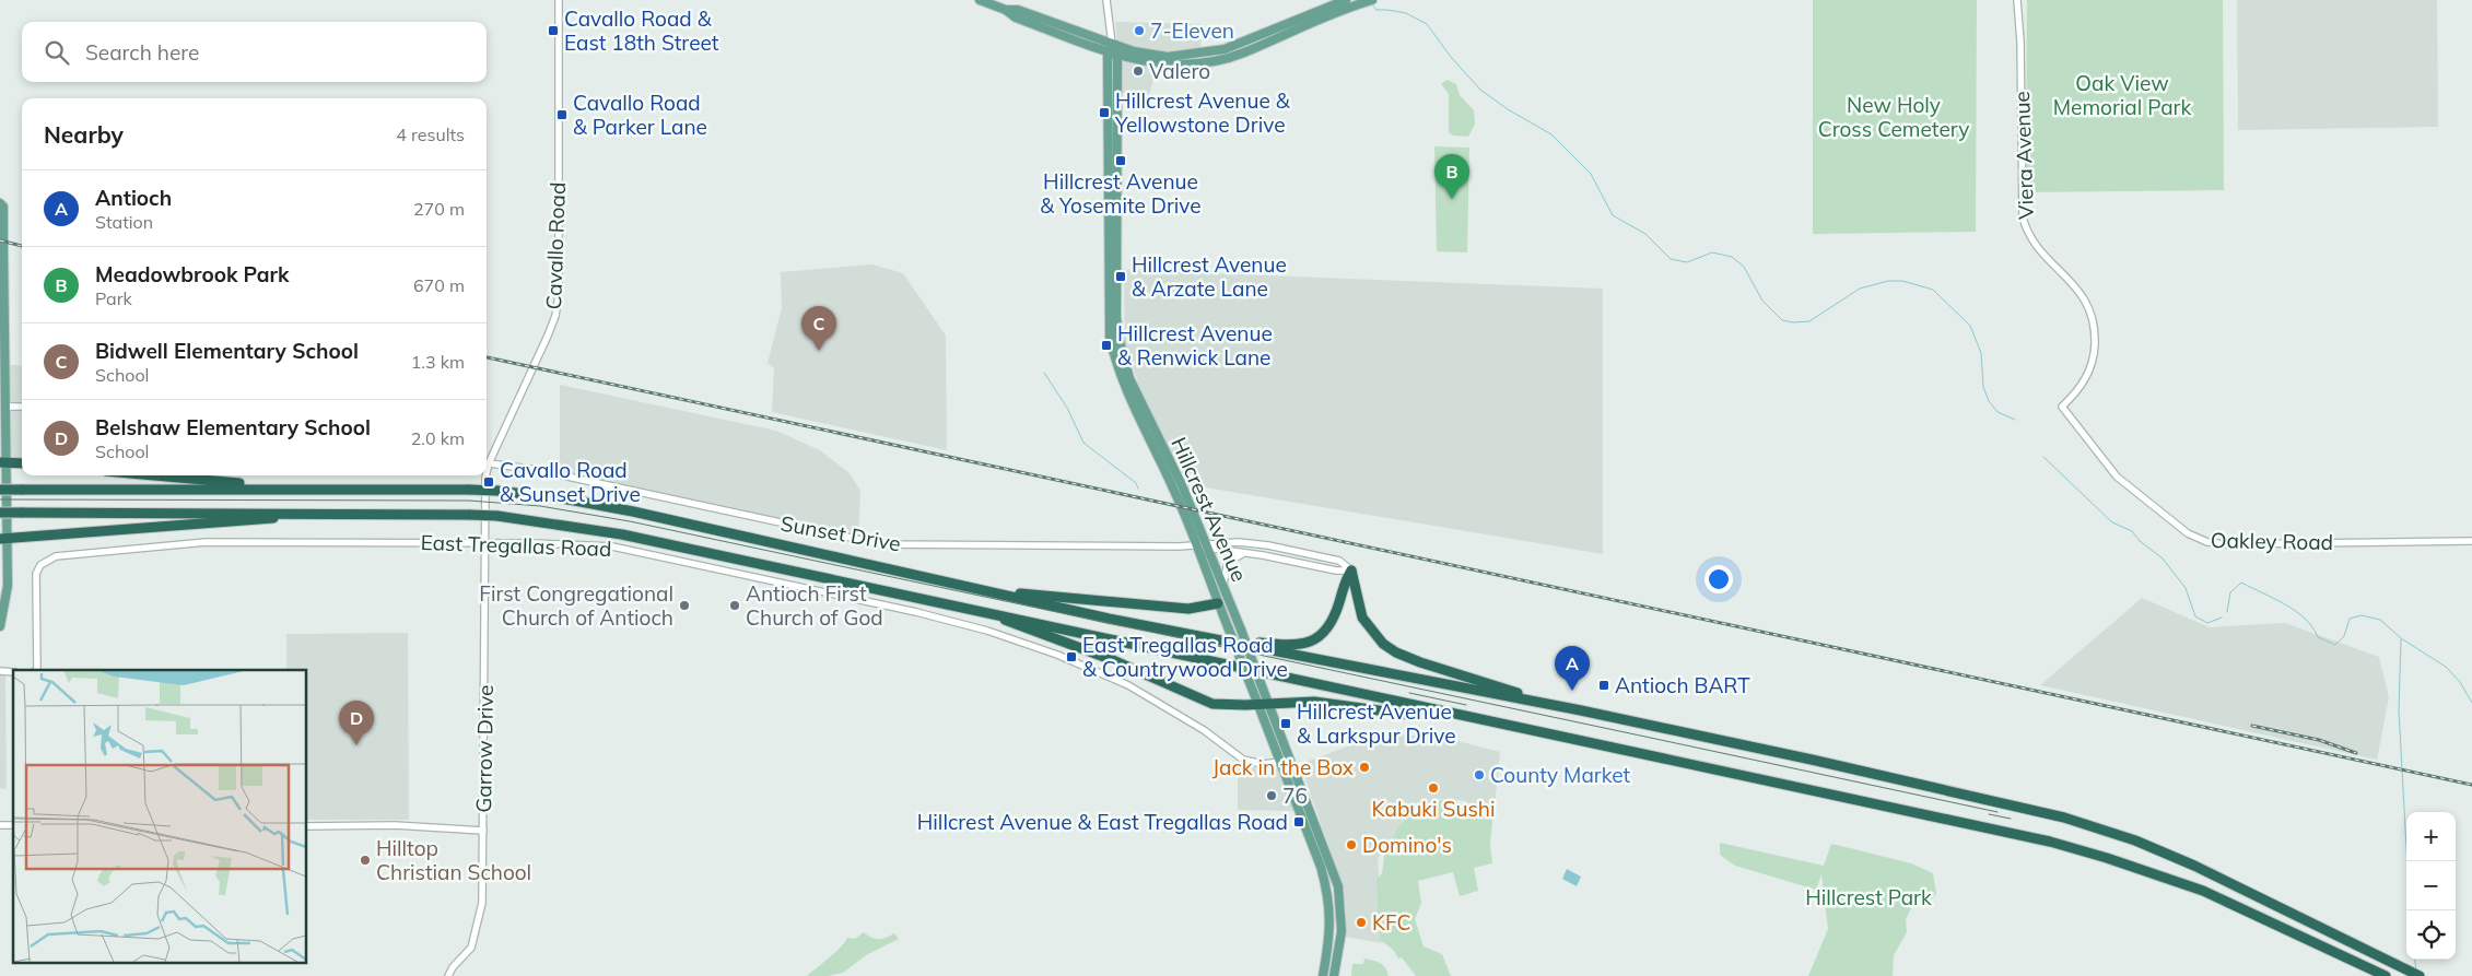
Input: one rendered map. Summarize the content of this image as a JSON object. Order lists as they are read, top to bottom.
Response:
{
  "streets": {
    "main road": ["Hillcrest Avenue"],
    "street": [
      "Viera Avenue",
      "Cavallo Road",
      "Sunset Drive",
      "Oakley Road",
      "East Tregallas Road",
      "Garrow Drive"
    ]
  },
  "crossings": [
    ["Viera Avenue", "Oakley Road"],
    ["Cavallo Road", "East Tregallas Road"],
    ["Cavallo Road", "Garrow Drive"],
    ["Hillcrest Avenue", "Sunset Drive"],
    ["Hillcrest Avenue", "East Tregallas Road"],
    ["East Tregallas Road", "Garrow Drive"]
  ],
  "parks": ["Oak View Memorial Park", "New Holy Cross Cemetery", "Hillcrest Park"],
  "places": {
    "transit": [
      "Cavallo Road & East 18th Street",
      "Hillcrest Avenue & Yellowstone Drive",
      "Cavallo Road & Parker Lane",
      "Hillcrest Avenue & Yosemite Drive",
      "Hillcrest Avenue & Arzate Lane",
      "Hillcrest Avenue & Renwick Lane",
      "Cavallo Road & Sunset Drive",
      "East Tregallas Road & Countrywood Drive",
      "Antioch BART",
      "Hillcrest Avenue & Larkspur Drive",
      "Hillcrest Avenue & East Tregallas Road"
    ],
    "other": [
      "7-Eleven",
      "Valero",
      "First Congregational Church of Antioch",
      "Antioch First Church of God",
      "Jack in the Box",
      "County Market",
      "Kabuki Sushi",
      "76",
      "Domino's",
      "Hilltop Christian School",
      "KFC"
    ]
  },
  "page": {
    "search": "Search here",
    "heading": ["Nearby", "4 results"],
    "pins": [
      "B",
      "C",
      "A",
      "D"
    ],
    "list": [
      {
        "mark": "A",
        "name": "Antioch",
        "note": "Station",
        "value": "270 m"
      },
      {
        "mark": "B",
        "name": "Meadowbrook Park",
        "note": "Park",
        "value": "670 m"
      },
      {
        "mark": "C",
        "name": "Bidwell Elementary School",
        "note": "School",
        "value": "1.3 km"
      },
      {
        "mark": "D",
        "name": "Belshaw Elementary School",
        "note": "School",
        "value": "2.0 km"
      }
    ],
    "map_buttons": ["+", "−"]
  }
}
